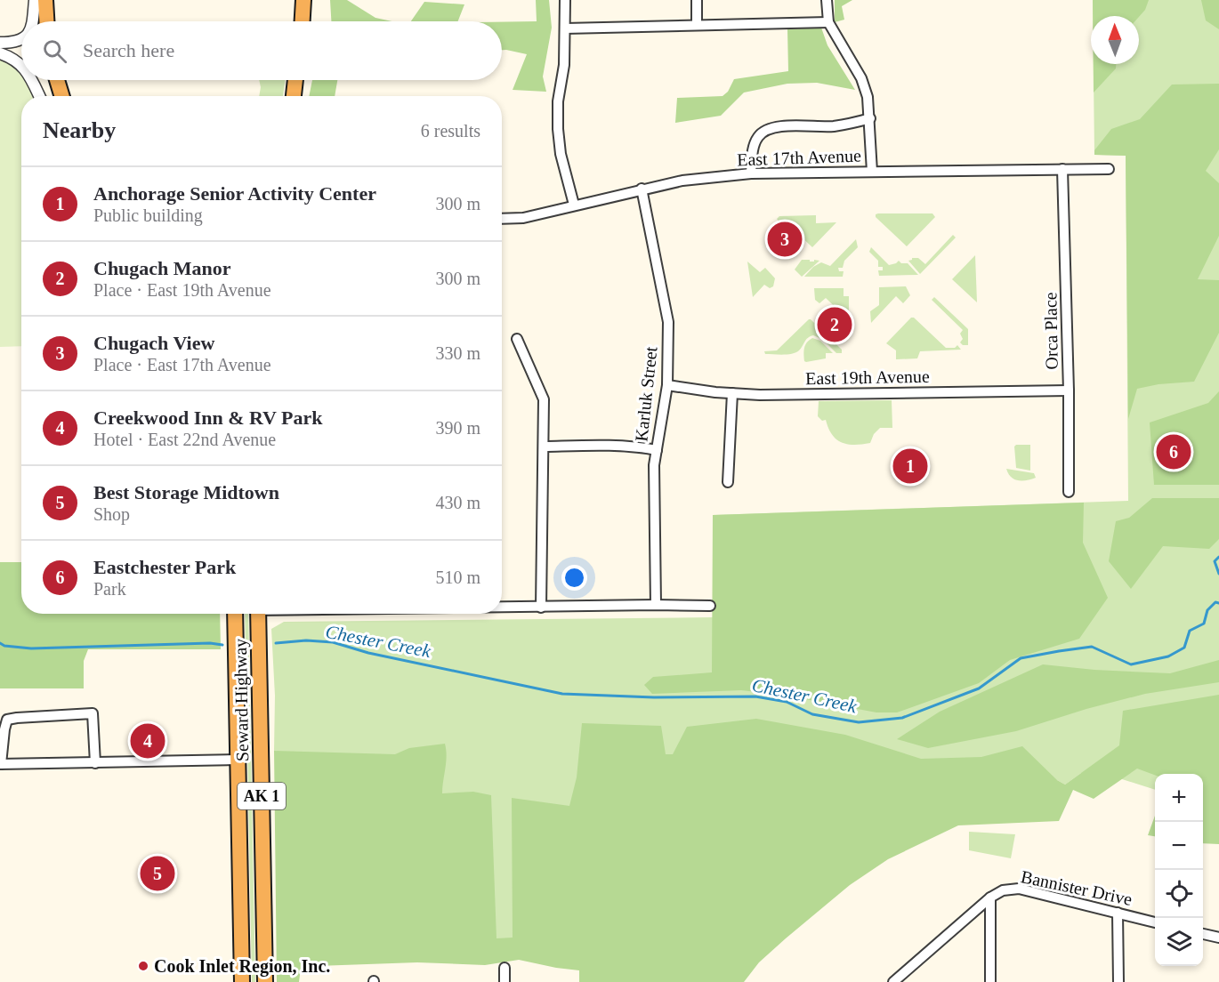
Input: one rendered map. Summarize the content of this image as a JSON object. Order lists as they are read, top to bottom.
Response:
{
  "streets": {
    "highway": ["Seward Highway", "AK 1"],
    "street": [
      "East 17th Avenue",
      "Orca Place",
      "East 19th Avenue",
      "Karluk Street",
      "Bannister Drive"
    ]
  },
  "crossings": [
    ["East 17th Avenue", "Orca Place"],
    ["East 17th Avenue", "Karluk Street"],
    ["Orca Place", "East 19th Avenue"],
    ["East 19th Avenue", "Karluk Street"]
  ],
  "water": ["Chester Creek"],
  "places": ["Cook Inlet Region, Inc."],
  "north": "top",
  "page": {
    "search": "Search here",
    "heading": ["Nearby", "6 results"],
    "list": [
      {
        "mark": "1",
        "name": "Anchorage Senior Activity Center",
        "note": "Public building",
        "value": "300 m"
      },
      {
        "mark": "2",
        "name": "Chugach Manor",
        "note": "Place · East 19th Avenue",
        "value": "300 m"
      },
      {
        "mark": "3",
        "name": "Chugach View",
        "note": "Place · East 17th Avenue",
        "value": "330 m"
      },
      {
        "mark": "4",
        "name": "Creekwood Inn & RV Park",
        "note": "Hotel · East 22nd Avenue",
        "value": "390 m"
      },
      {
        "mark": "5",
        "name": "Best Storage Midtown",
        "note": "Shop",
        "value": "430 m"
      },
      {
        "mark": "6",
        "name": "Eastchester Park",
        "note": "Park",
        "value": "510 m"
      }
    ],
    "pins": [
      "3",
      "2",
      "6",
      "1",
      "4",
      "5"
    ],
    "map_buttons": ["+", "−"]
  }
}
